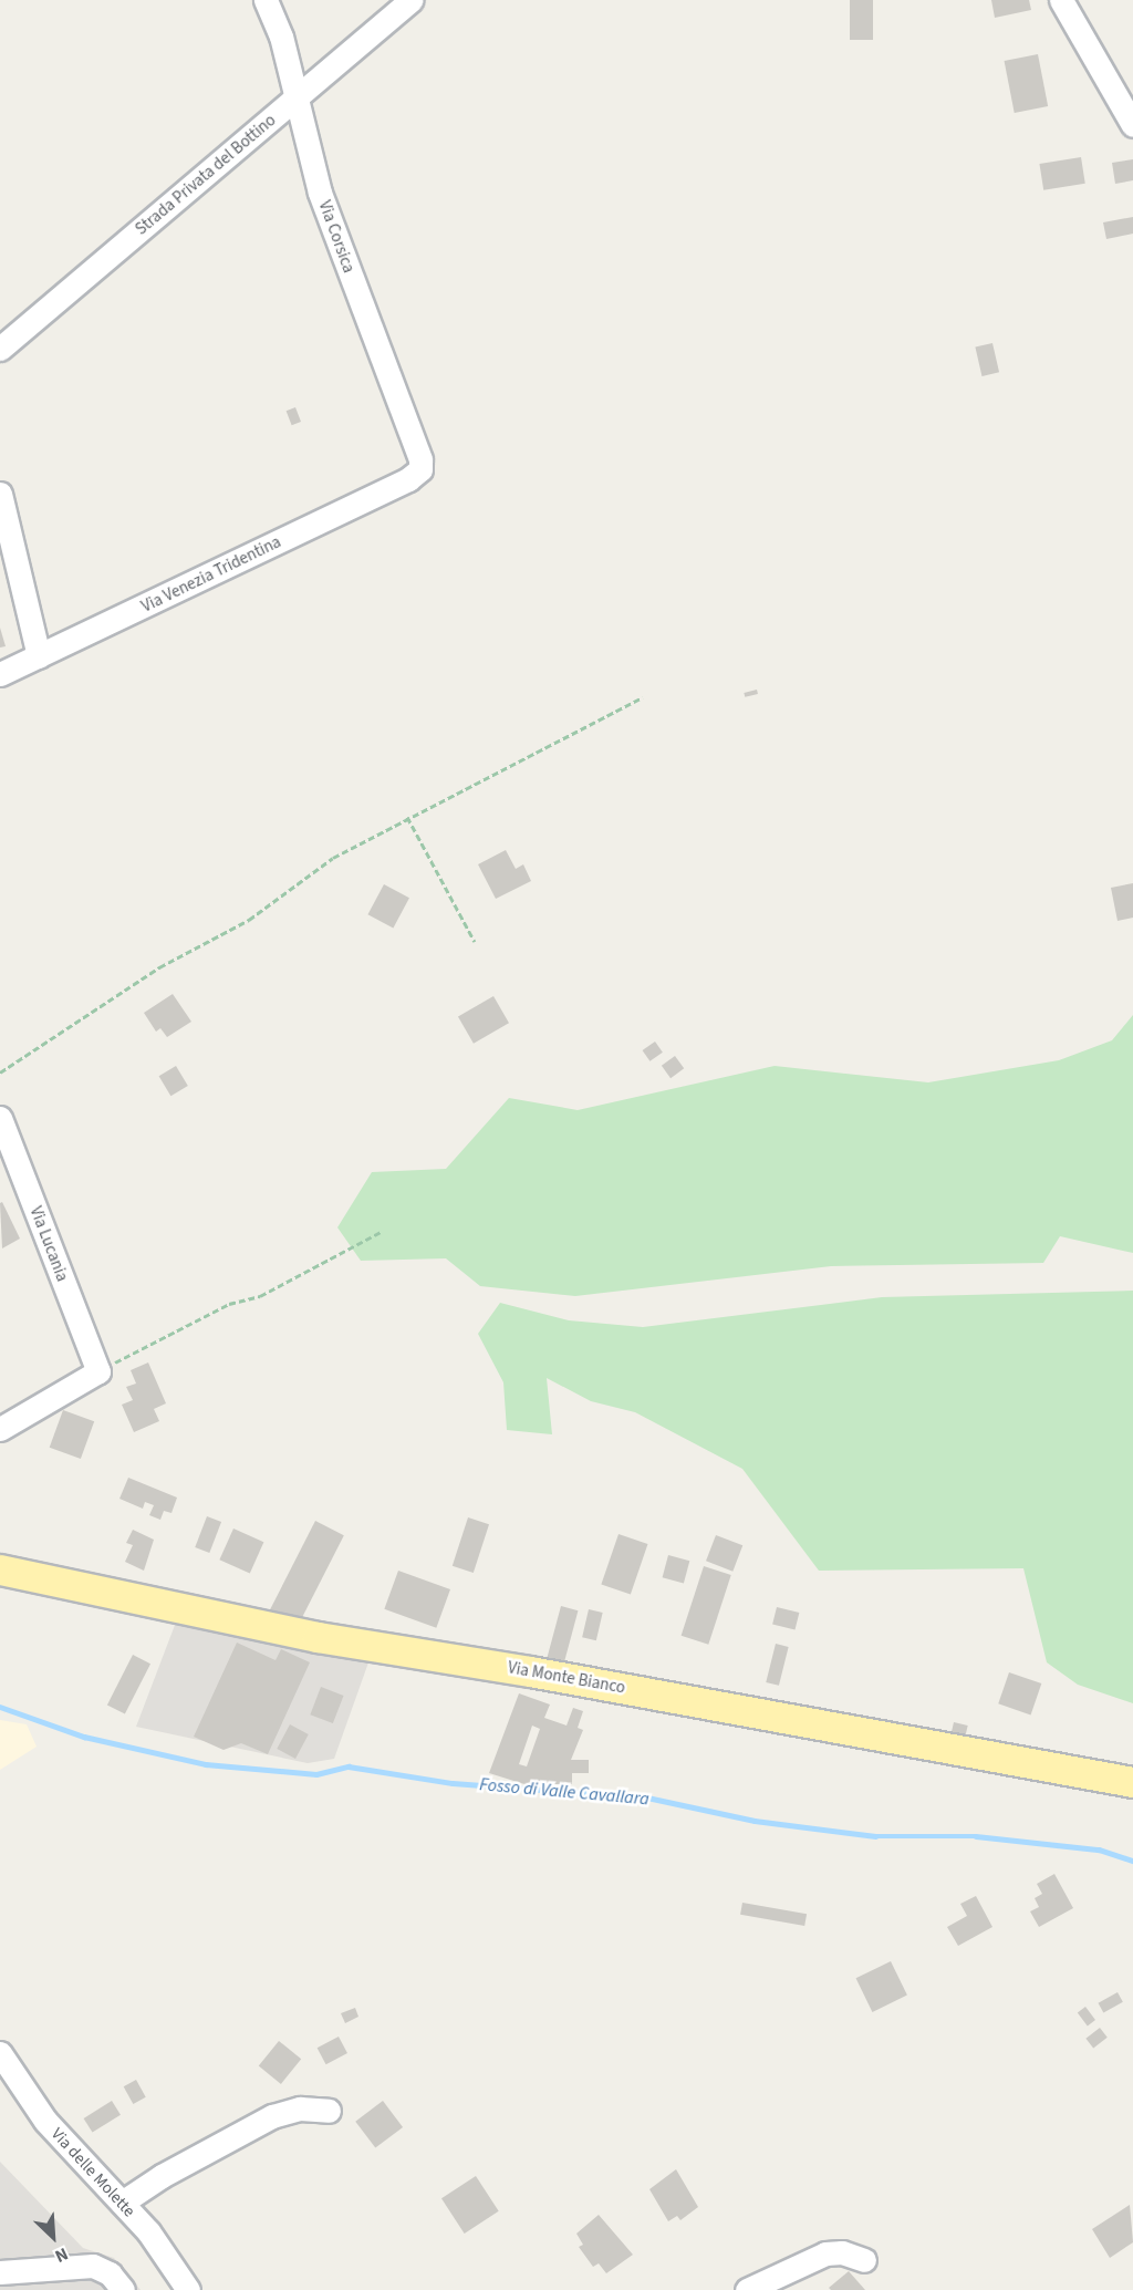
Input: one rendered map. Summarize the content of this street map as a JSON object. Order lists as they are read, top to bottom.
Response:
{
  "streets": {
    "main road": ["Via Monte Bianco"],
    "street": [
      "Strada Privata del Bottino",
      "Via Corsica",
      "Via Venezia Tridentina",
      "Via Lucania",
      "Via delle Molette"
    ]
  },
  "crossings": [
    ["Strada Privata del Bottino", "Via Corsica"],
    ["Via Corsica", "Via Venezia Tridentina"]
  ],
  "water": ["Fosso di Valle Cavallara"],
  "north": "bottom right"
}
